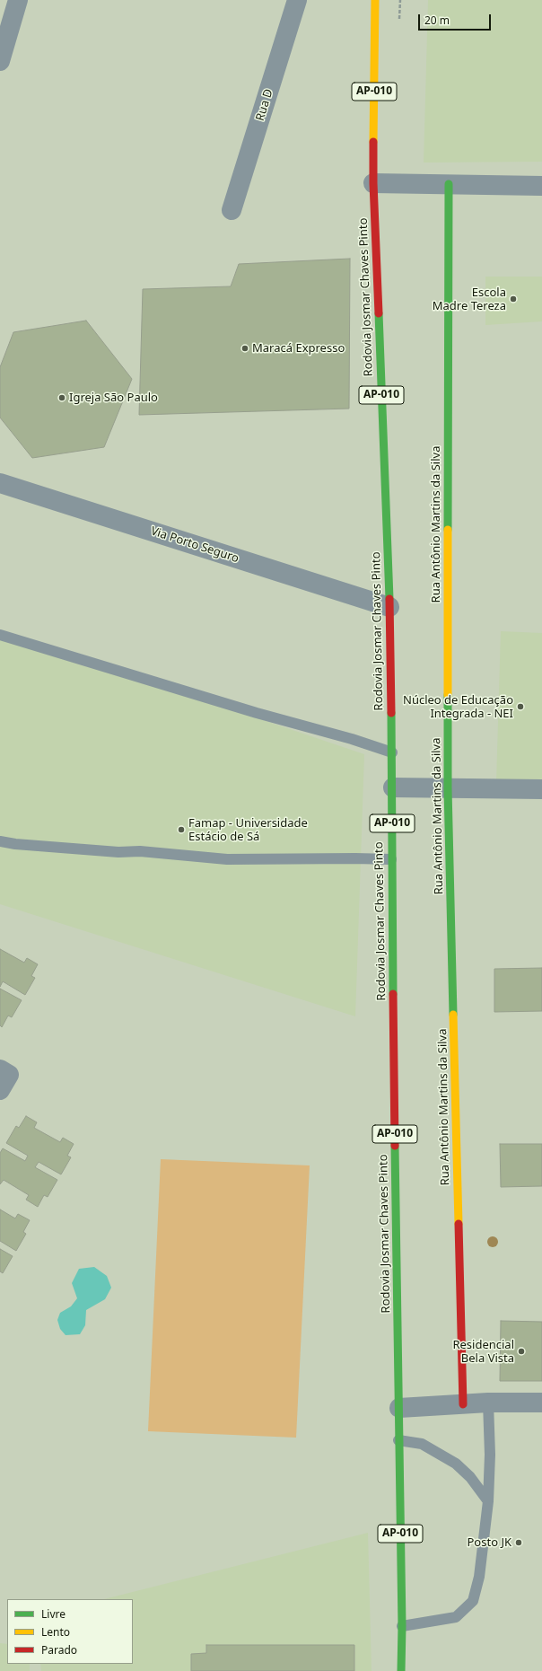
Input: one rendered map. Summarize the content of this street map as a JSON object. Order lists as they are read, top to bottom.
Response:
{
  "streets": {
    "main road": ["AP-010", "Rodovia Josmar Chaves Pinto", "Rua Antônio Martins da Silva"],
    "street": ["Rua D", "Via Porto Seguro"]
  },
  "crossings": [
    ["Rodovia Josmar Chaves Pinto", "Via Porto Seguro"]
  ],
  "places": [
    "Escola Madre Tereza",
    "Maracá Expresso",
    "Igreja São Paulo",
    "Núcleo de Educação Integrada - NEI",
    "Famap - Universidade Estácio de Sá",
    "Residencial Bela Vista",
    "Posto JK"
  ],
  "legend": ["Livre", "Lento", "Parado"],
  "scale_bar": "20 m"
}
